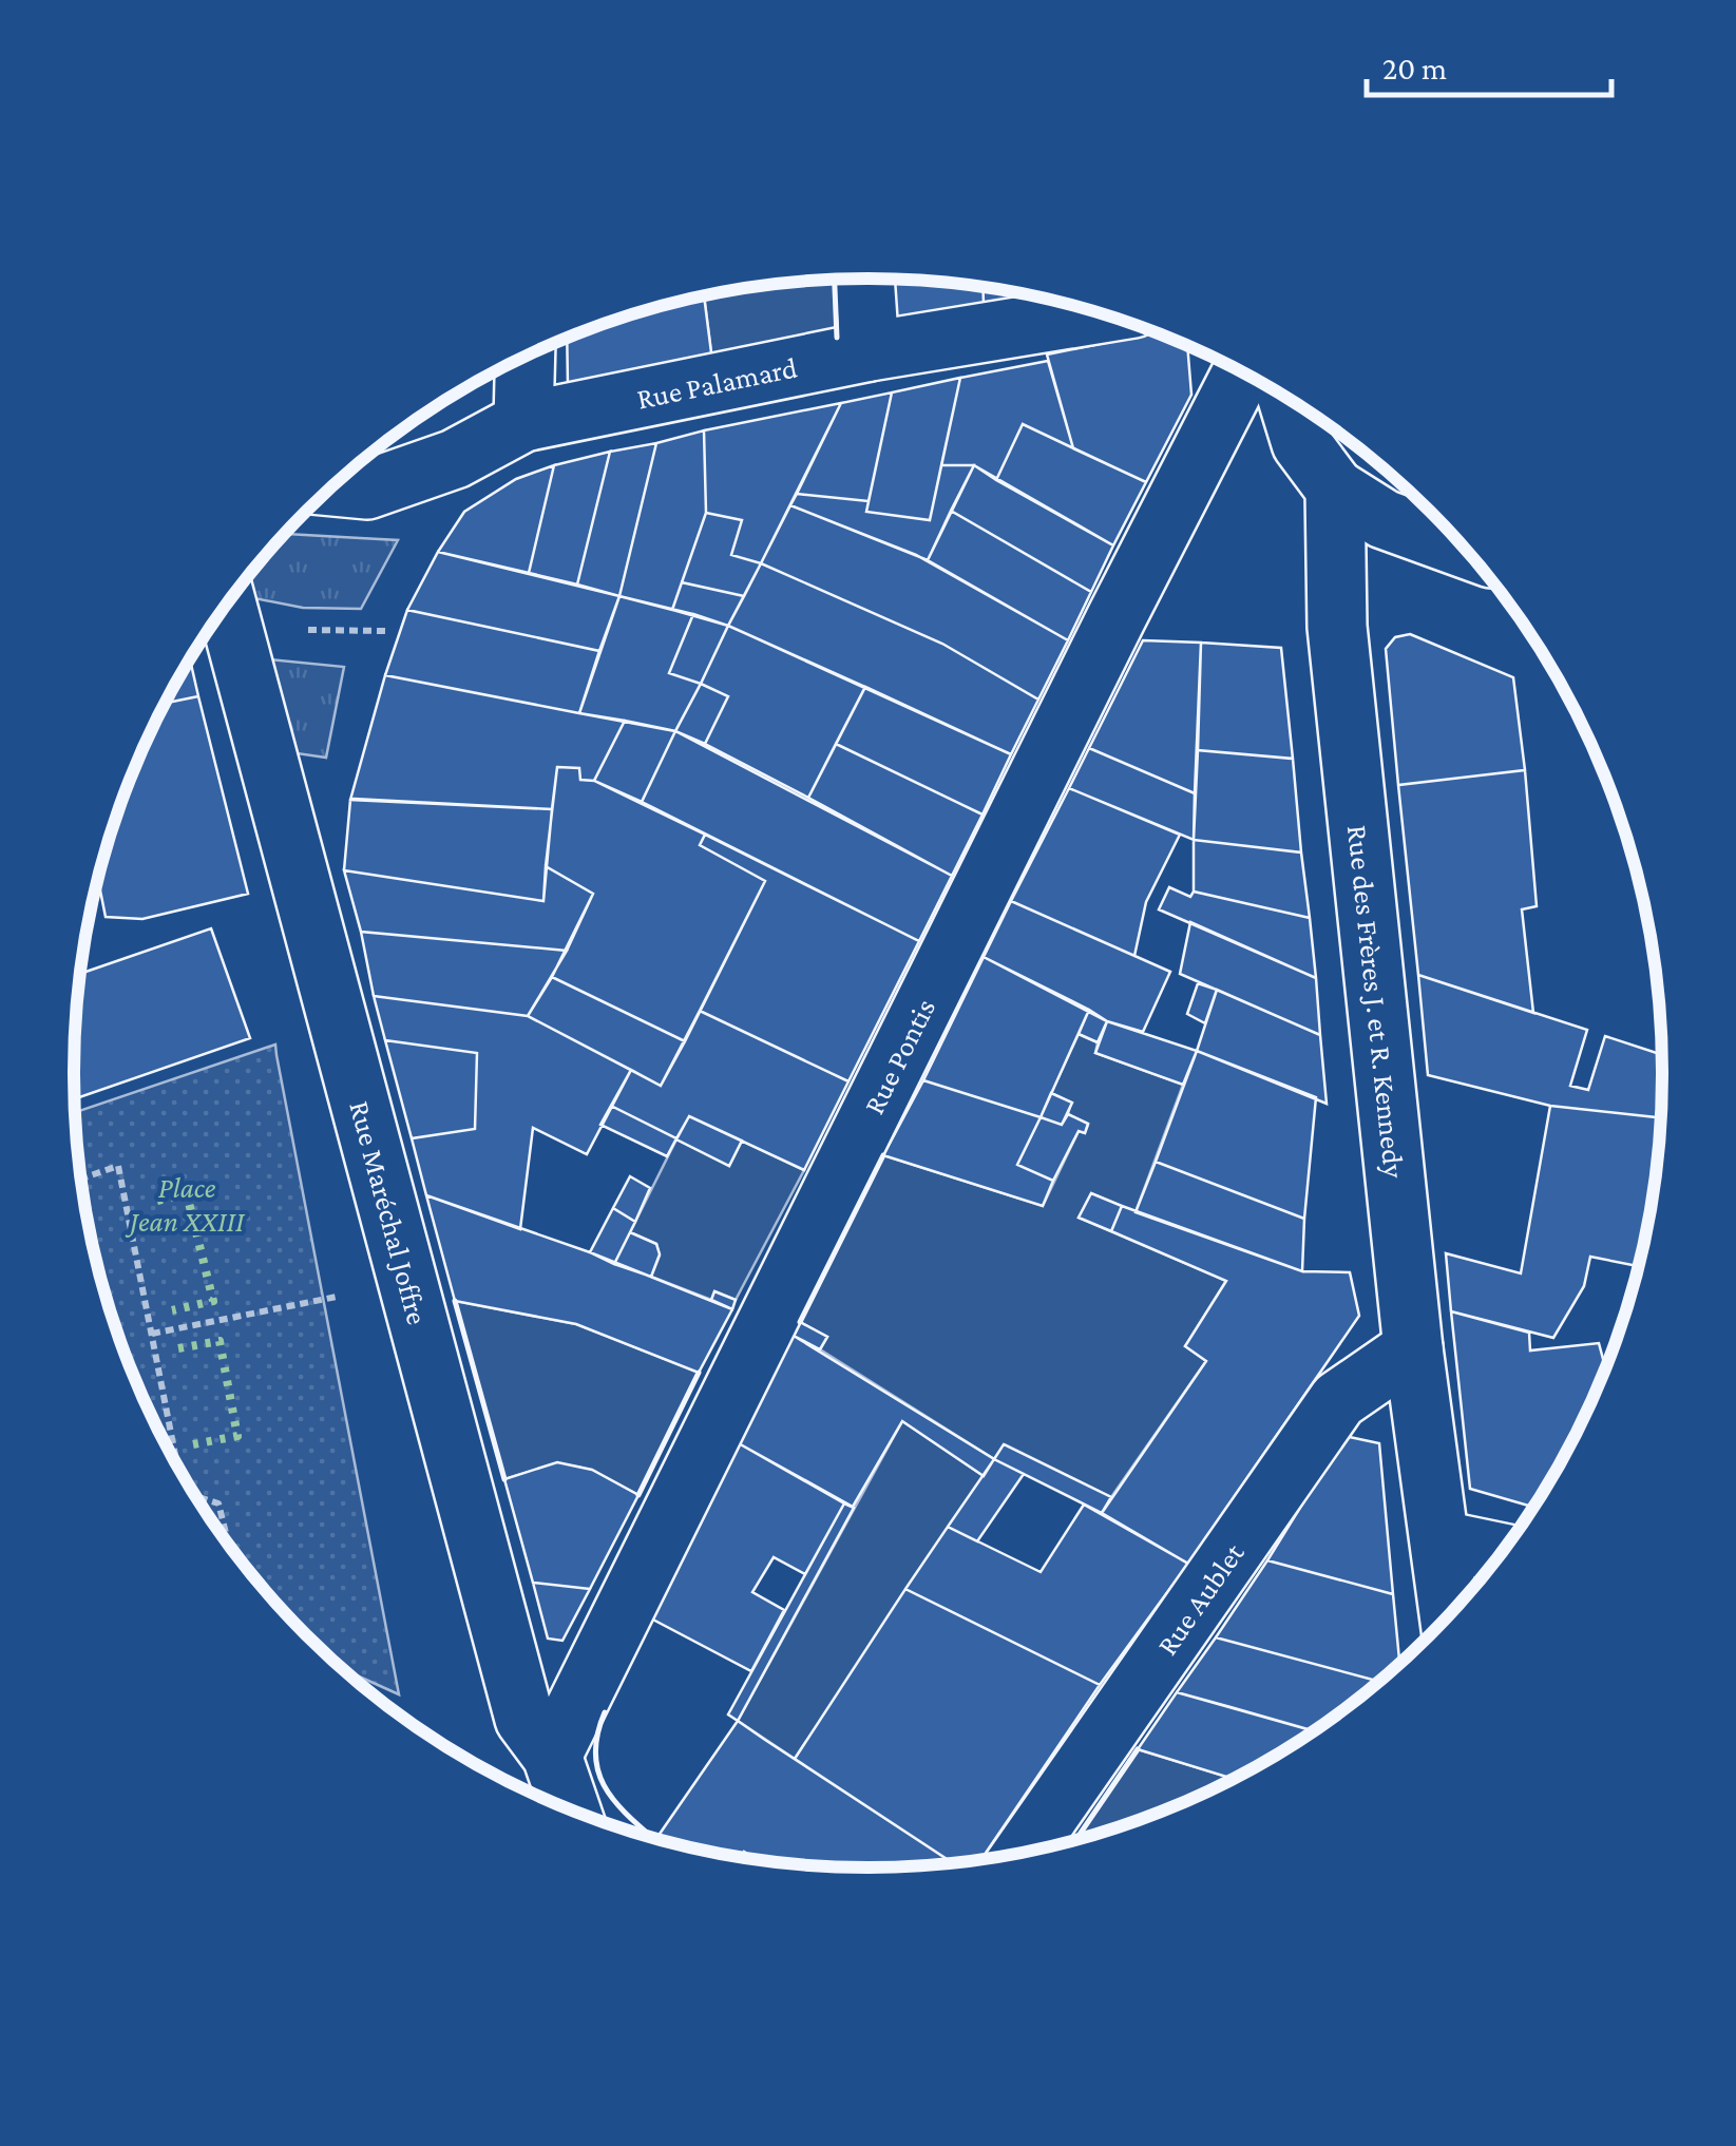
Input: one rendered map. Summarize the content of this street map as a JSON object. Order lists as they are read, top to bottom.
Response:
{
  "streets": {
    "street": [
      "Rue Palamard",
      "Rue des Frères J. et R. Kennedy",
      "Rue Pontis",
      "Rue Maréchal Joffre",
      "Rue Aublet"
    ]
  },
  "crossings": [
    ["Rue des Frères J. et R. Kennedy", "Rue Aublet"],
    ["Rue Pontis", "Rue Maréchal Joffre"]
  ],
  "parks": ["Place Jean XXIII"],
  "scale_bar": "20 m"
}
